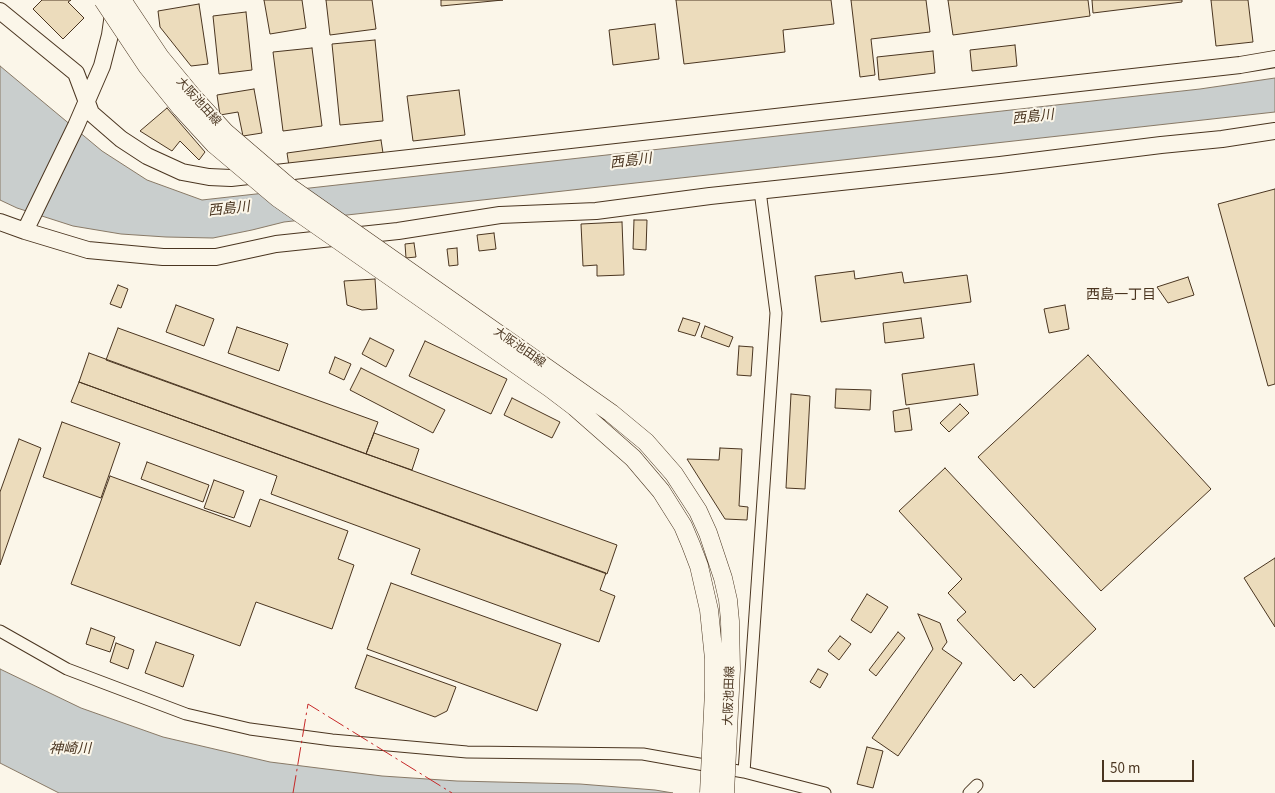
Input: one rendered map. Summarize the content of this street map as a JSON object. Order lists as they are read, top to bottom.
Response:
{
  "streets": {
    "main road": ["大阪池田線"]
  },
  "districts": ["西島一丁目"],
  "water": ["西島川", "神崎川"],
  "scale_bar": "50 m"
}
